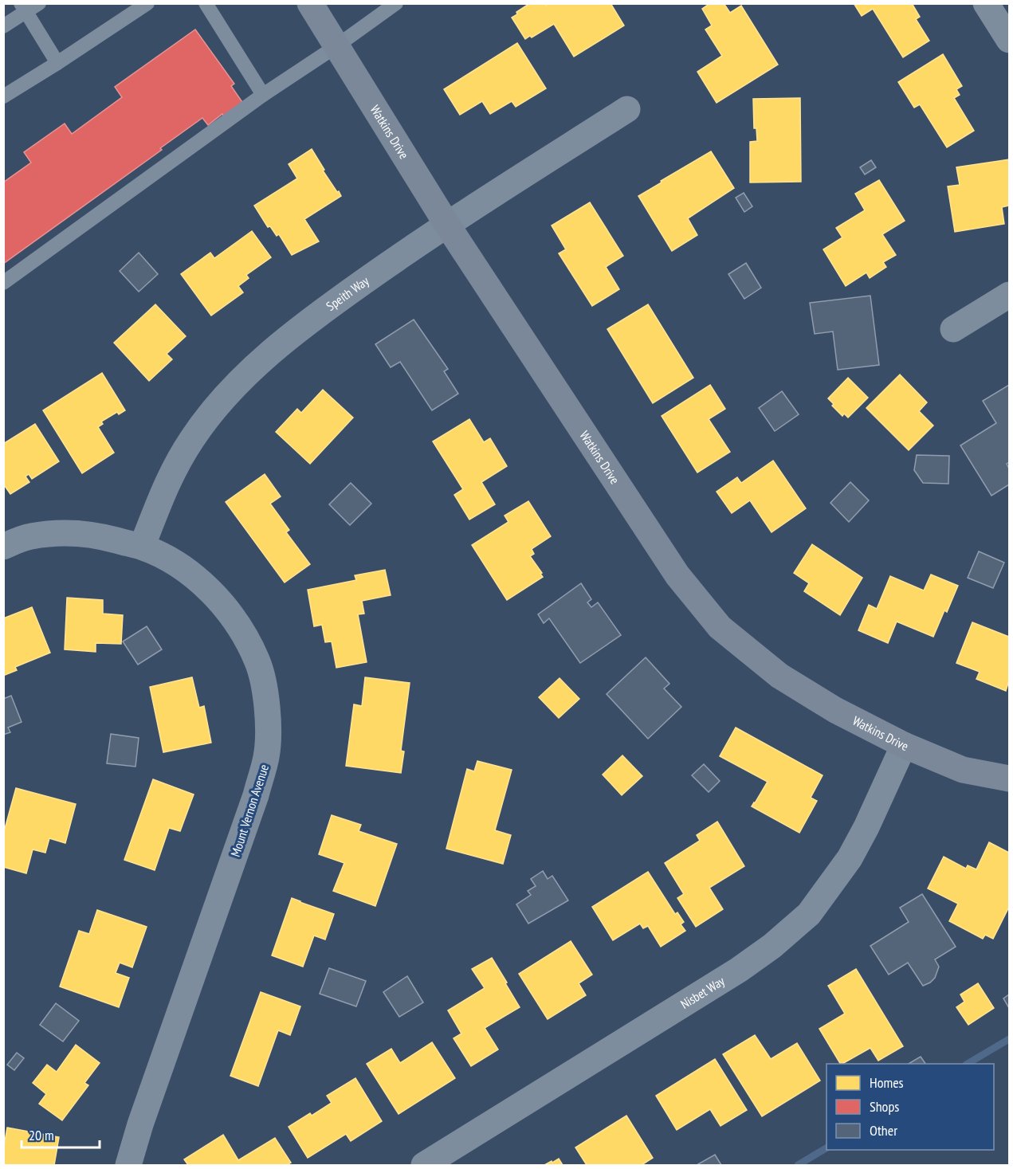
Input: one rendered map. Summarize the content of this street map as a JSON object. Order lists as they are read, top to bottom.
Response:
{
  "streets": {
    "main road": ["Watkins Drive"],
    "street": ["Speith Way", "Mount Vernon Avenue", "Nisbet Way"]
  },
  "crossings": [
    ["Watkins Drive", "Speith Way"],
    ["Watkins Drive", "Nisbet Way"],
    ["Speith Way", "Mount Vernon Avenue"]
  ],
  "legend": ["Homes", "Shops", "Other"],
  "scale_bar": "20 m"
}
